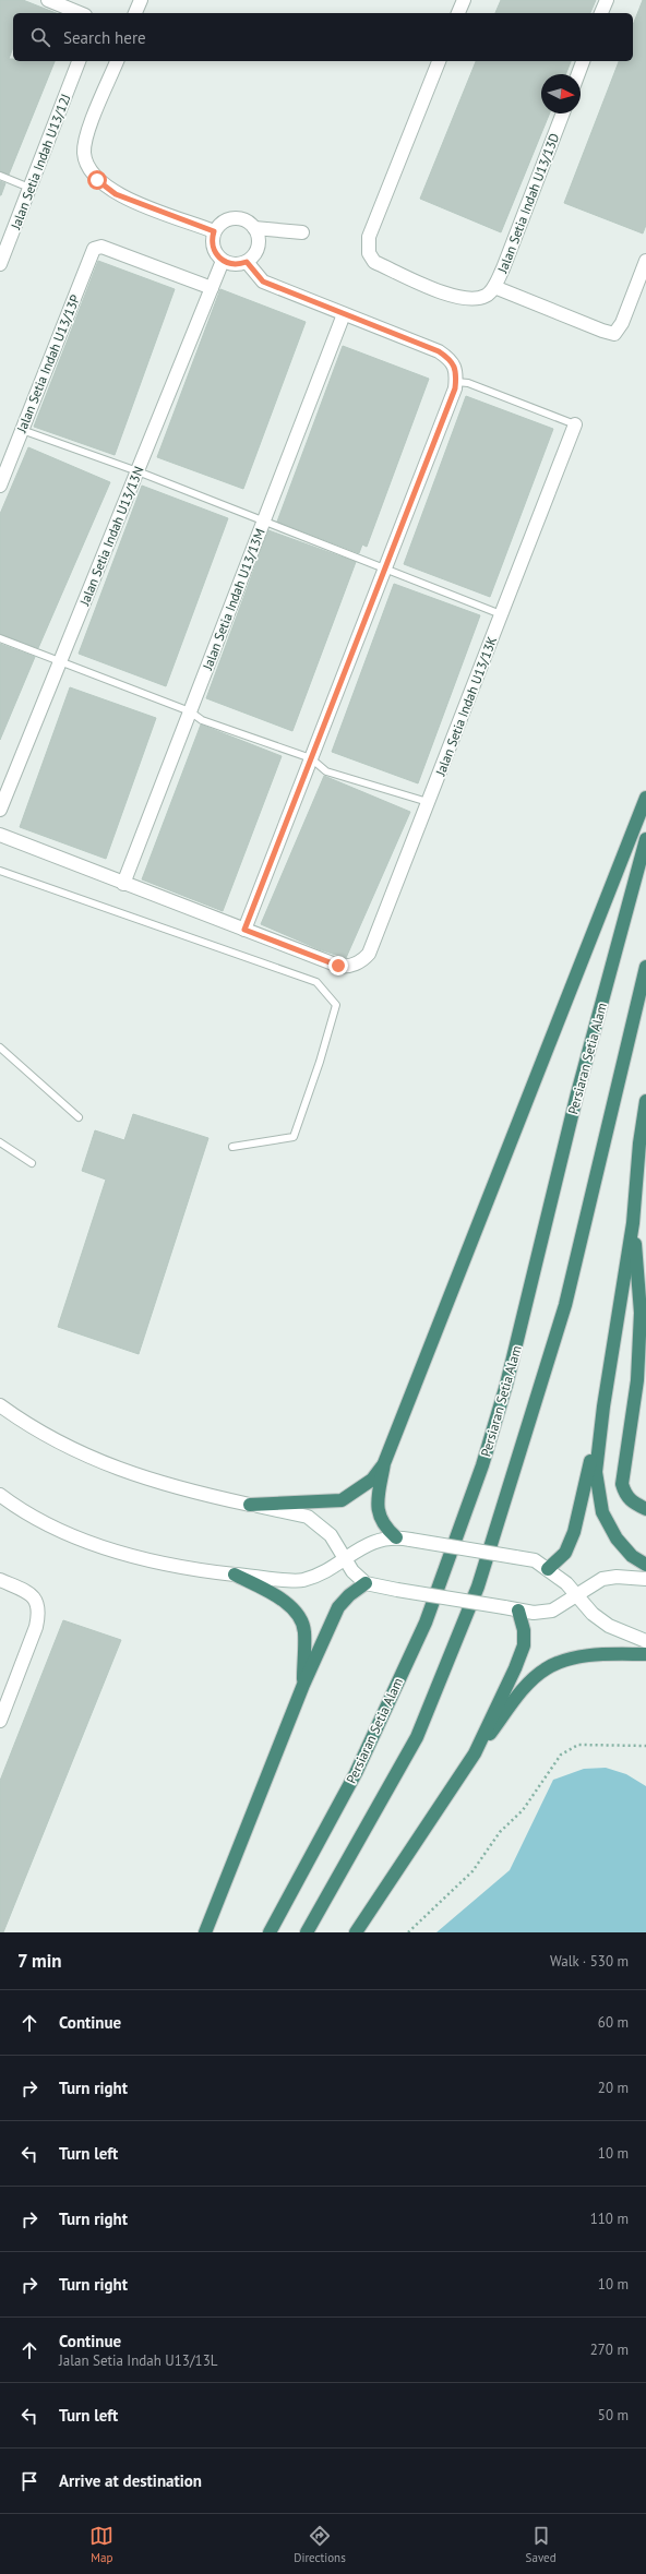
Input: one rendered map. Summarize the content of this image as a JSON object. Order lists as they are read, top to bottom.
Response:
{
  "streets": {
    "highway": ["Persiaran Setia Alam"],
    "street": [
      "Jalan Setia Indah U13/12J",
      "Jalan Setia Indah U13/13D",
      "Jalan Setia Indah U13/13P",
      "Jalan Setia Indah U13/13N",
      "Jalan Setia Indah U13/13M",
      "Jalan Setia Indah U13/13K"
    ]
  },
  "crossings": [
    ["Jalan Setia Indah U13/13P", "Jalan Setia Indah U13/13N"]
  ],
  "north": "right",
  "page": {
    "search": "Search here",
    "heading": ["7 min", "Walk · 530 m"],
    "list": [
      ["Continue", "60 m"],
      ["Turn right", "20 m"],
      ["Turn left", "10 m"],
      ["Turn right", "110 m"],
      ["Turn right", "10 m"],
      ["Continue", "Jalan Setia Indah U13/13L", "270 m"],
      ["Turn left", "50 m"],
      "Arrive at destination"
    ],
    "nav": ["Map", "Directions", "Saved"]
  }
}
